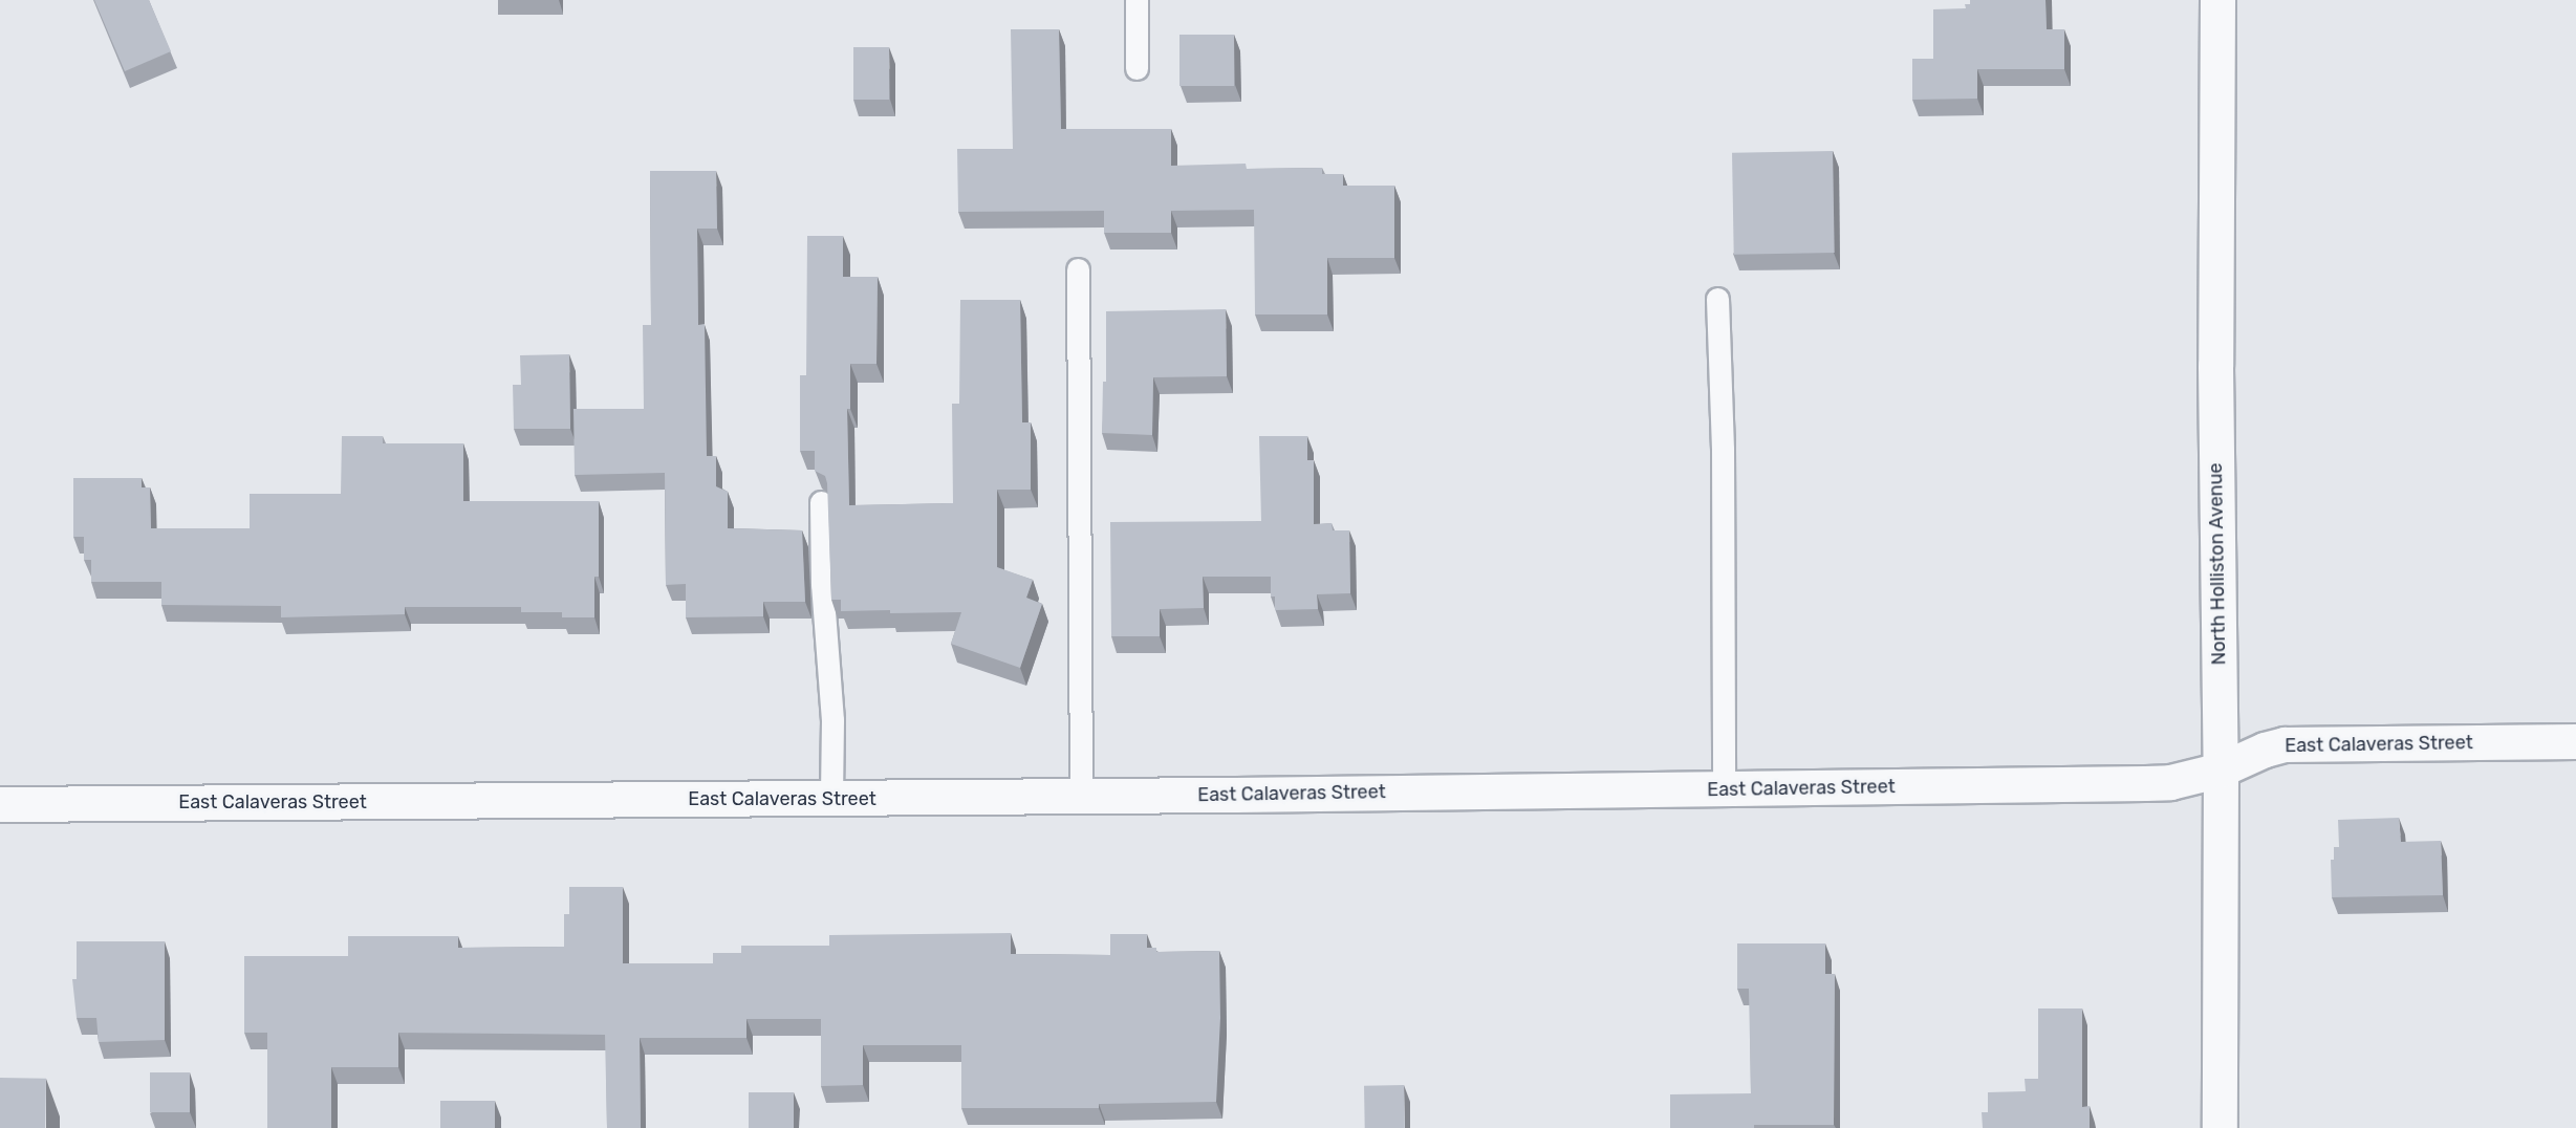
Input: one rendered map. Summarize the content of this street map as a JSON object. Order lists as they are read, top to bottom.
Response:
{
  "streets": {
    "street": ["North Holliston Avenue", "East Calaveras Street"]
  },
  "crossings": [
    ["North Holliston Avenue", "East Calaveras Street"]
  ]
}
